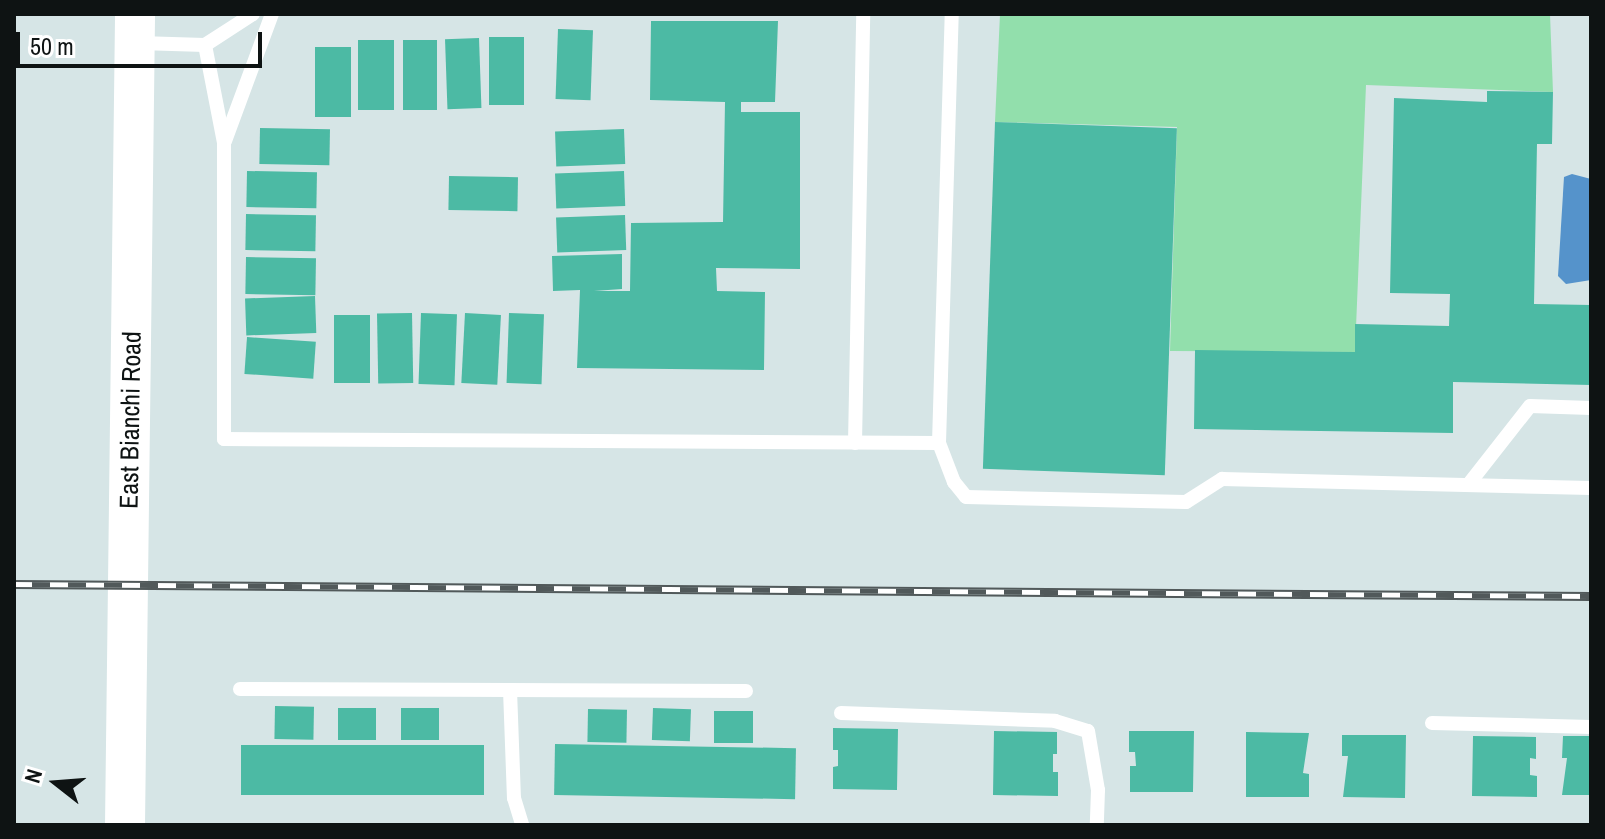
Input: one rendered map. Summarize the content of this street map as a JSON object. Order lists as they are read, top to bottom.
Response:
{
  "streets": {
    "street": ["East Bianchi Road"]
  },
  "scale_bar": "50 m",
  "north": "left"
}
